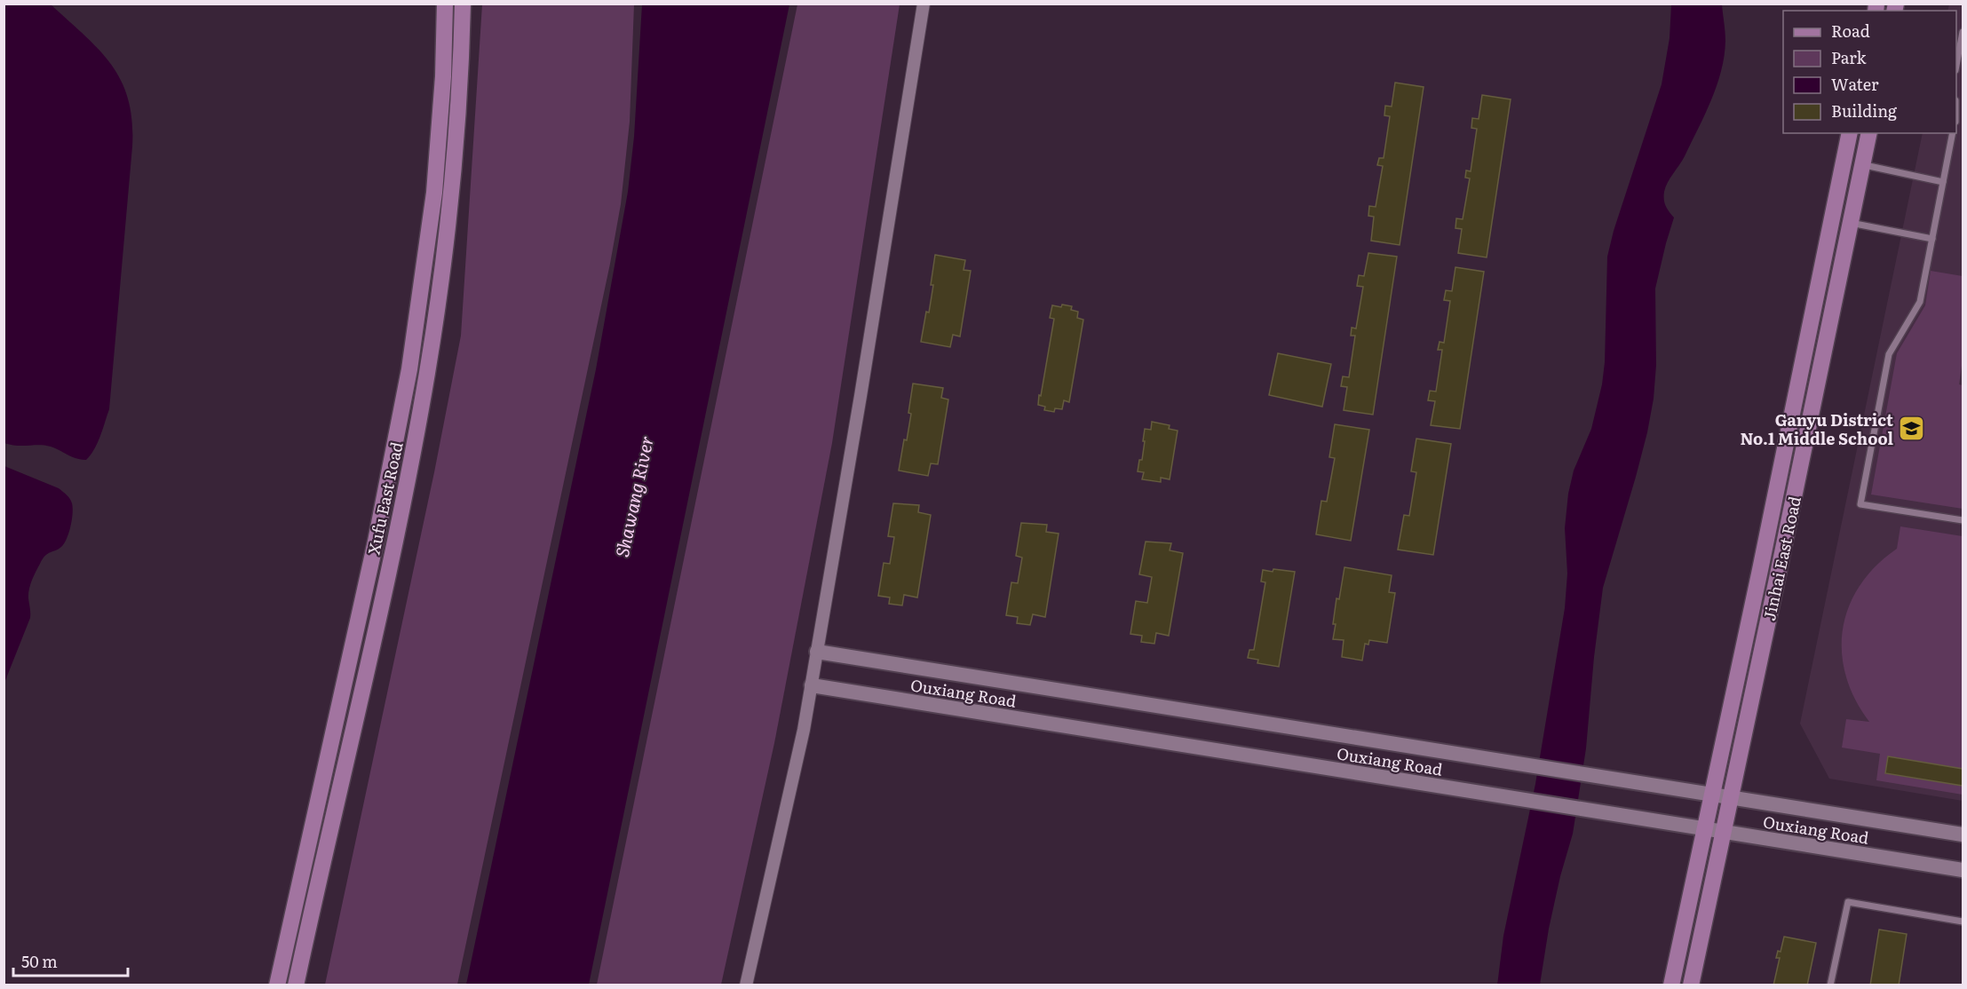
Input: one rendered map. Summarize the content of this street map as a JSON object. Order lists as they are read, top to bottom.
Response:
{
  "streets": {
    "main road": ["Xufu East Road", "Jinhai East Road"],
    "street": ["Ouxiang Road"]
  },
  "crossings": [
    ["Jinhai East Road", "Ouxiang Road"]
  ],
  "water": ["Shawang River"],
  "places": {
    "school or university": ["Ganyu District No.1 Middle School"]
  },
  "legend": [
    "Road",
    "Park",
    "Water",
    "Building"
  ],
  "scale_bar": "50 m"
}
